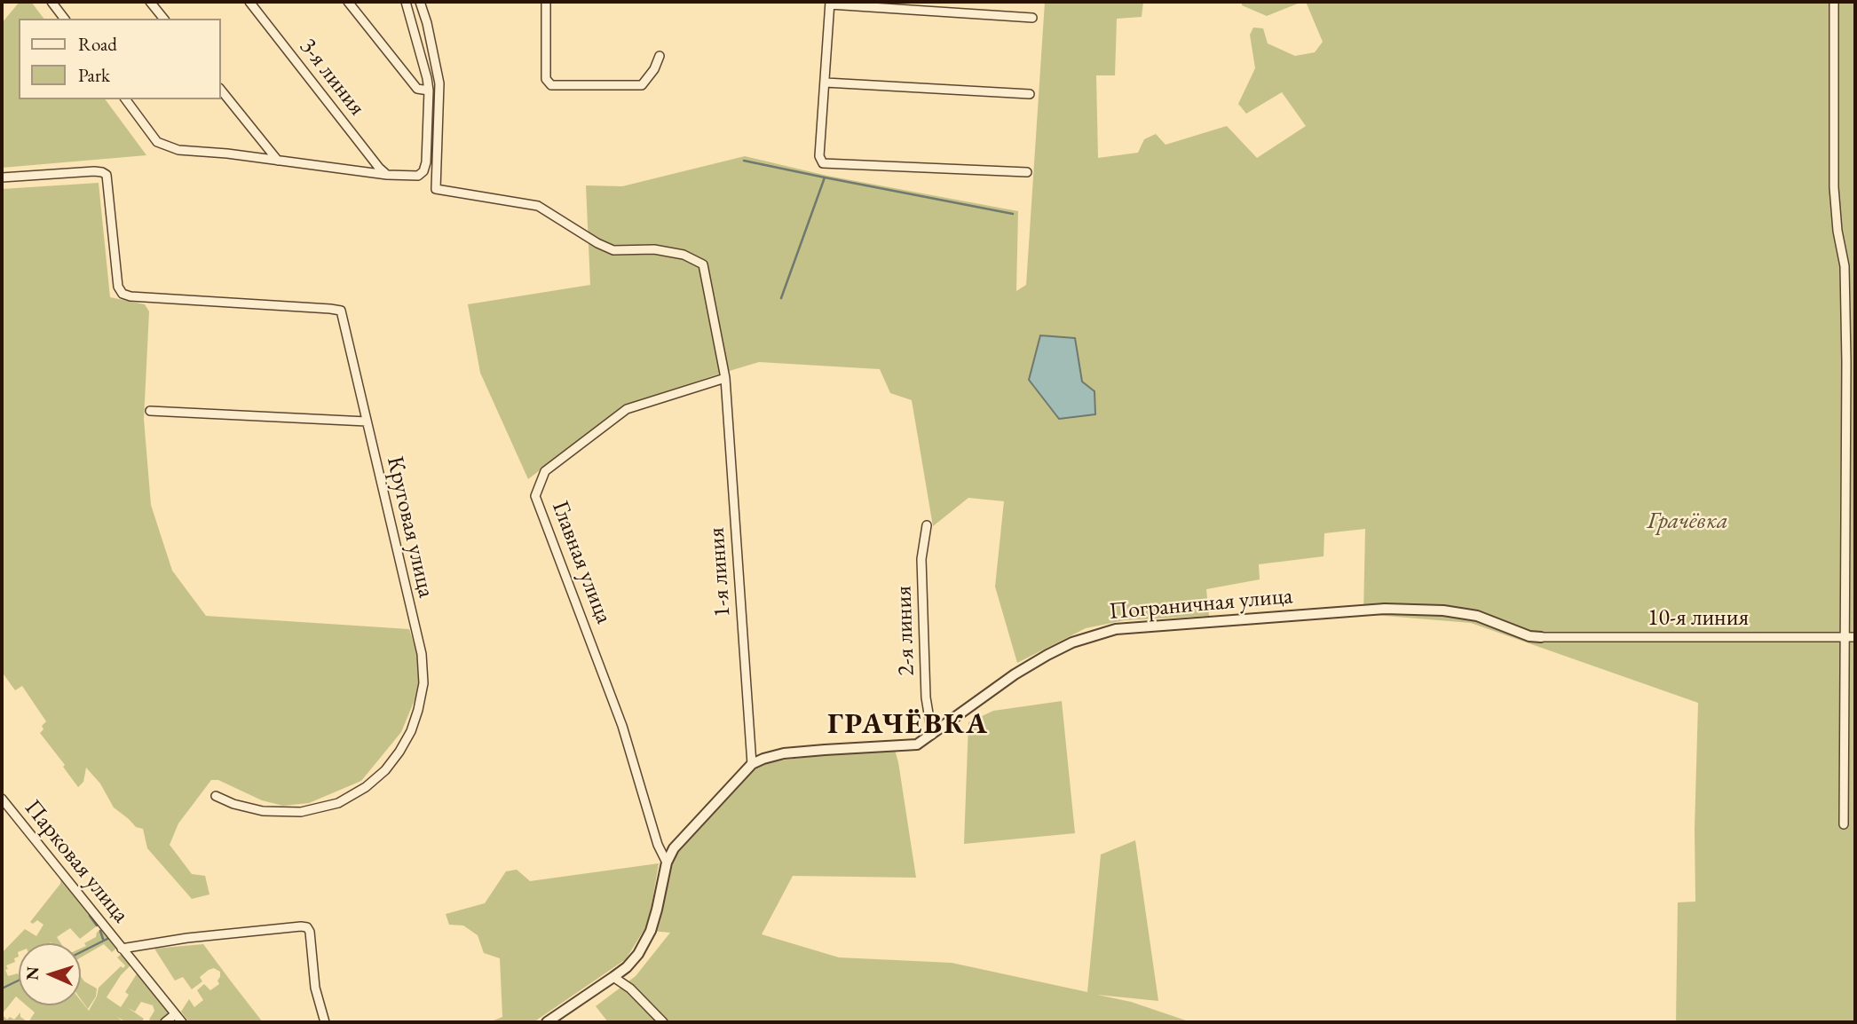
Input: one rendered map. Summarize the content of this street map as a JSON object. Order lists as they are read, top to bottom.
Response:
{
  "streets": {
    "street": [
      "3-я линия",
      "Круговая улица",
      "Главная улица",
      "1-я линия",
      "Пограничная улица",
      "10-я линия",
      "2-я линия",
      "Парковая улица"
    ]
  },
  "crossings": [
    ["Главная улица", "1-я линия"],
    ["Главная улица", "Пограничная улица"],
    ["1-я линия", "Пограничная улица"],
    ["Пограничная улица", "10-я линия"],
    ["Пограничная улица", "2-я линия"]
  ],
  "districts": ["ГРАЧЁВКА"],
  "parks": ["Грачёвка"],
  "legend": ["Road", "Park"],
  "north": "left"
}
